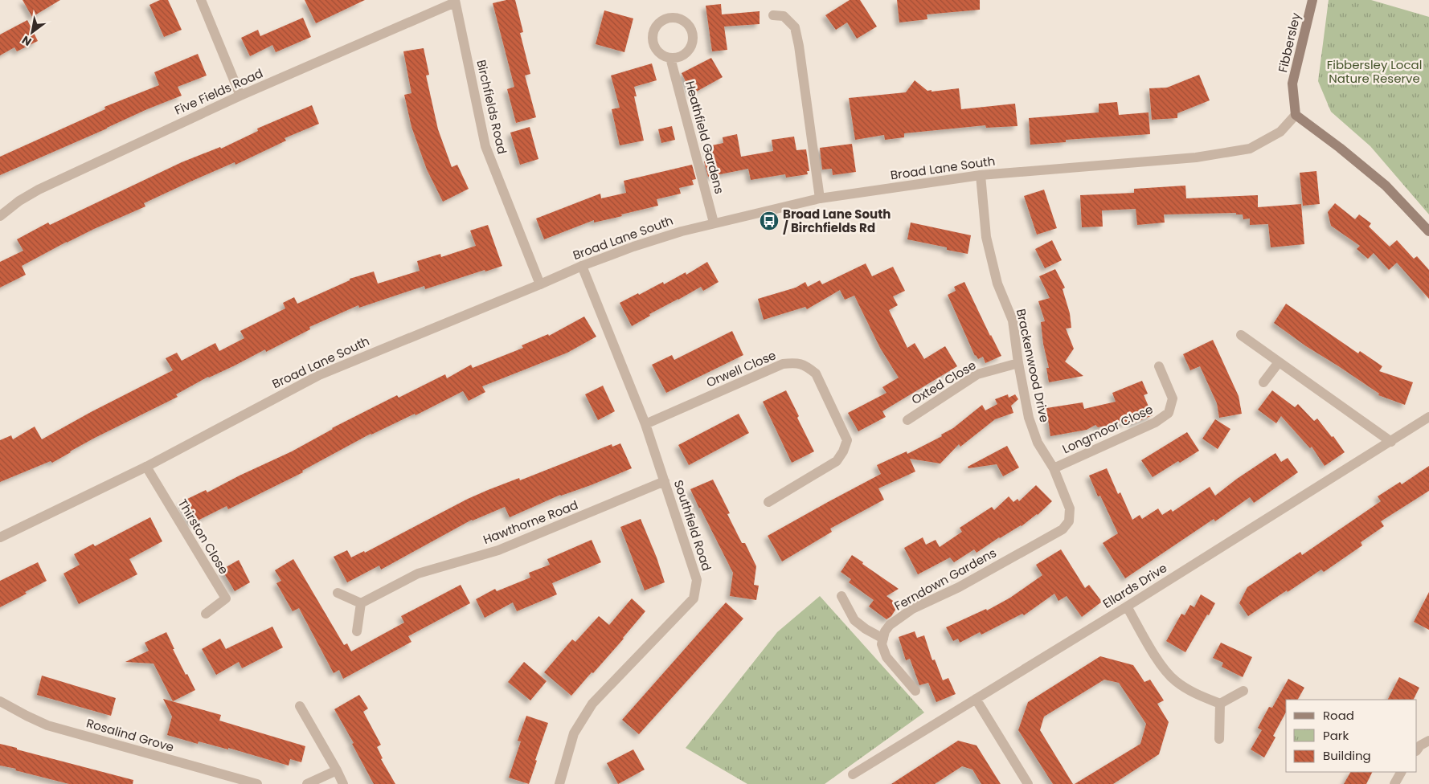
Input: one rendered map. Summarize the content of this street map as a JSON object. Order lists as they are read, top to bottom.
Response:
{
  "streets": {
    "main road": ["Fibbersley"],
    "street": [
      "Five Fields Road",
      "Birchfields Road",
      "Heathfield Gardens",
      "Broad Lane South",
      "Brackenwood Drive",
      "Orwell Close",
      "Oxted Close",
      "Longmoor Close",
      "Hawthorne Road",
      "Southfield Road",
      "Thirston Close",
      "Ferndown Gardens",
      "Ellards Drive",
      "Rosalind Grove"
    ]
  },
  "crossings": [
    ["Fibbersley", "Broad Lane South"],
    ["Five Fields Road", "Birchfields Road"],
    ["Birchfields Road", "Broad Lane South"],
    ["Heathfield Gardens", "Broad Lane South"],
    ["Broad Lane South", "Brackenwood Drive"],
    ["Broad Lane South", "Southfield Road"],
    ["Broad Lane South", "Thirston Close"],
    ["Brackenwood Drive", "Oxted Close"],
    ["Brackenwood Drive", "Longmoor Close"],
    ["Brackenwood Drive", "Ferndown Gardens"],
    ["Orwell Close", "Southfield Road"],
    ["Hawthorne Road", "Southfield Road"]
  ],
  "parks": ["Fibbersley Local Nature Reserve"],
  "places": {
    "bus stop": ["Broad Lane South / Birchfields Rd"]
  },
  "legend": ["Road", "Park", "Building"],
  "north": "bottom left"
}
